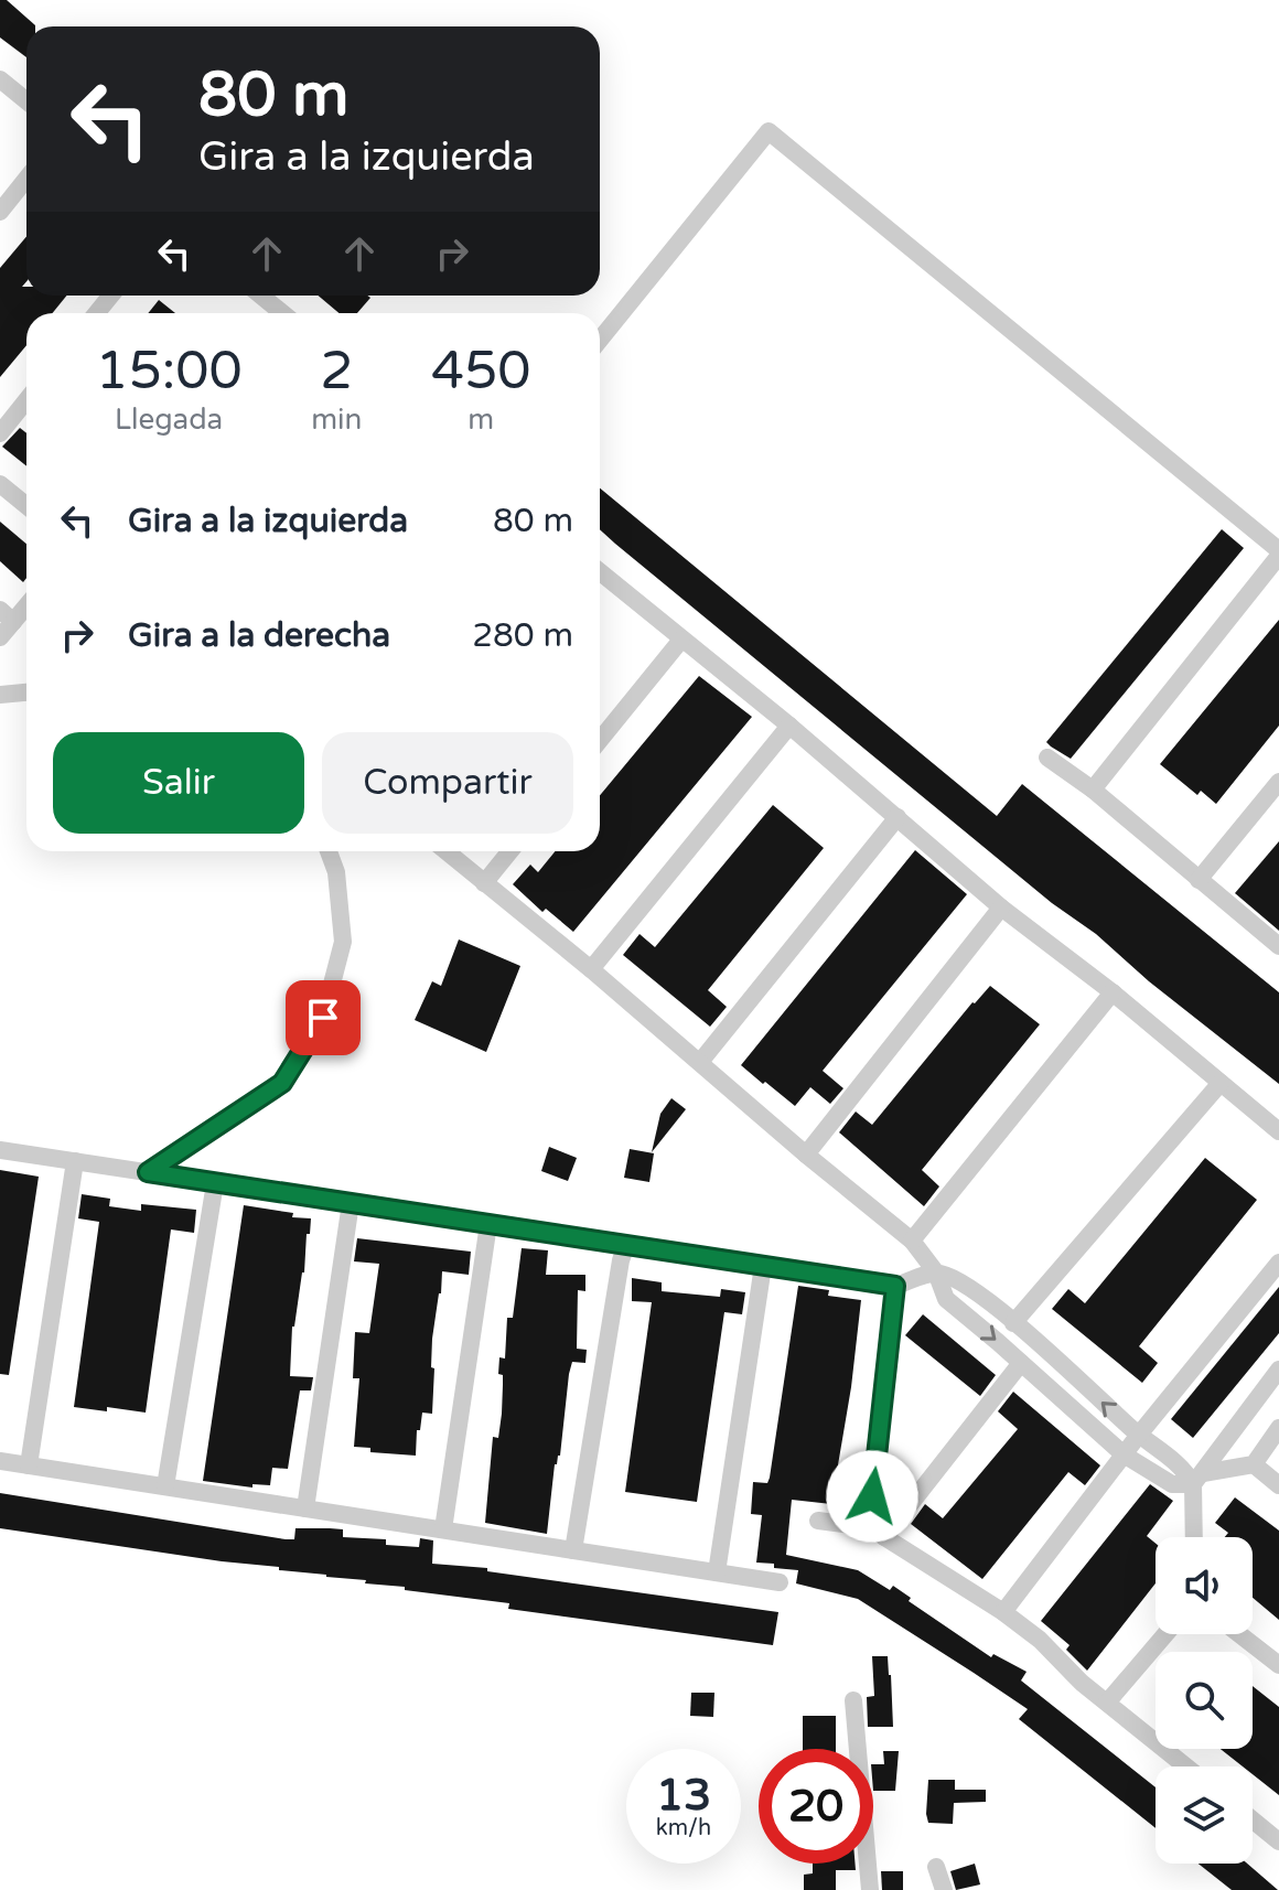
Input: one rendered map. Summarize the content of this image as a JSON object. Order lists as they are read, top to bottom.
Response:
{
  "page": {
    "turn": ["80 m", "Gira a la izquierda"],
    "eta": [
      "15:00",
      "Llegada",
      "2",
      "min",
      "450",
      "m"
    ],
    "list": [
      {
        "name": "Gira a la izquierda",
        "value": "80 m"
      },
      {
        "name": "Gira a la derecha",
        "value": "280 m"
      }
    ],
    "buttons": ["Salir", "Compartir"],
    "speed": "13 km/h",
    "limit": "20"
  }
}
